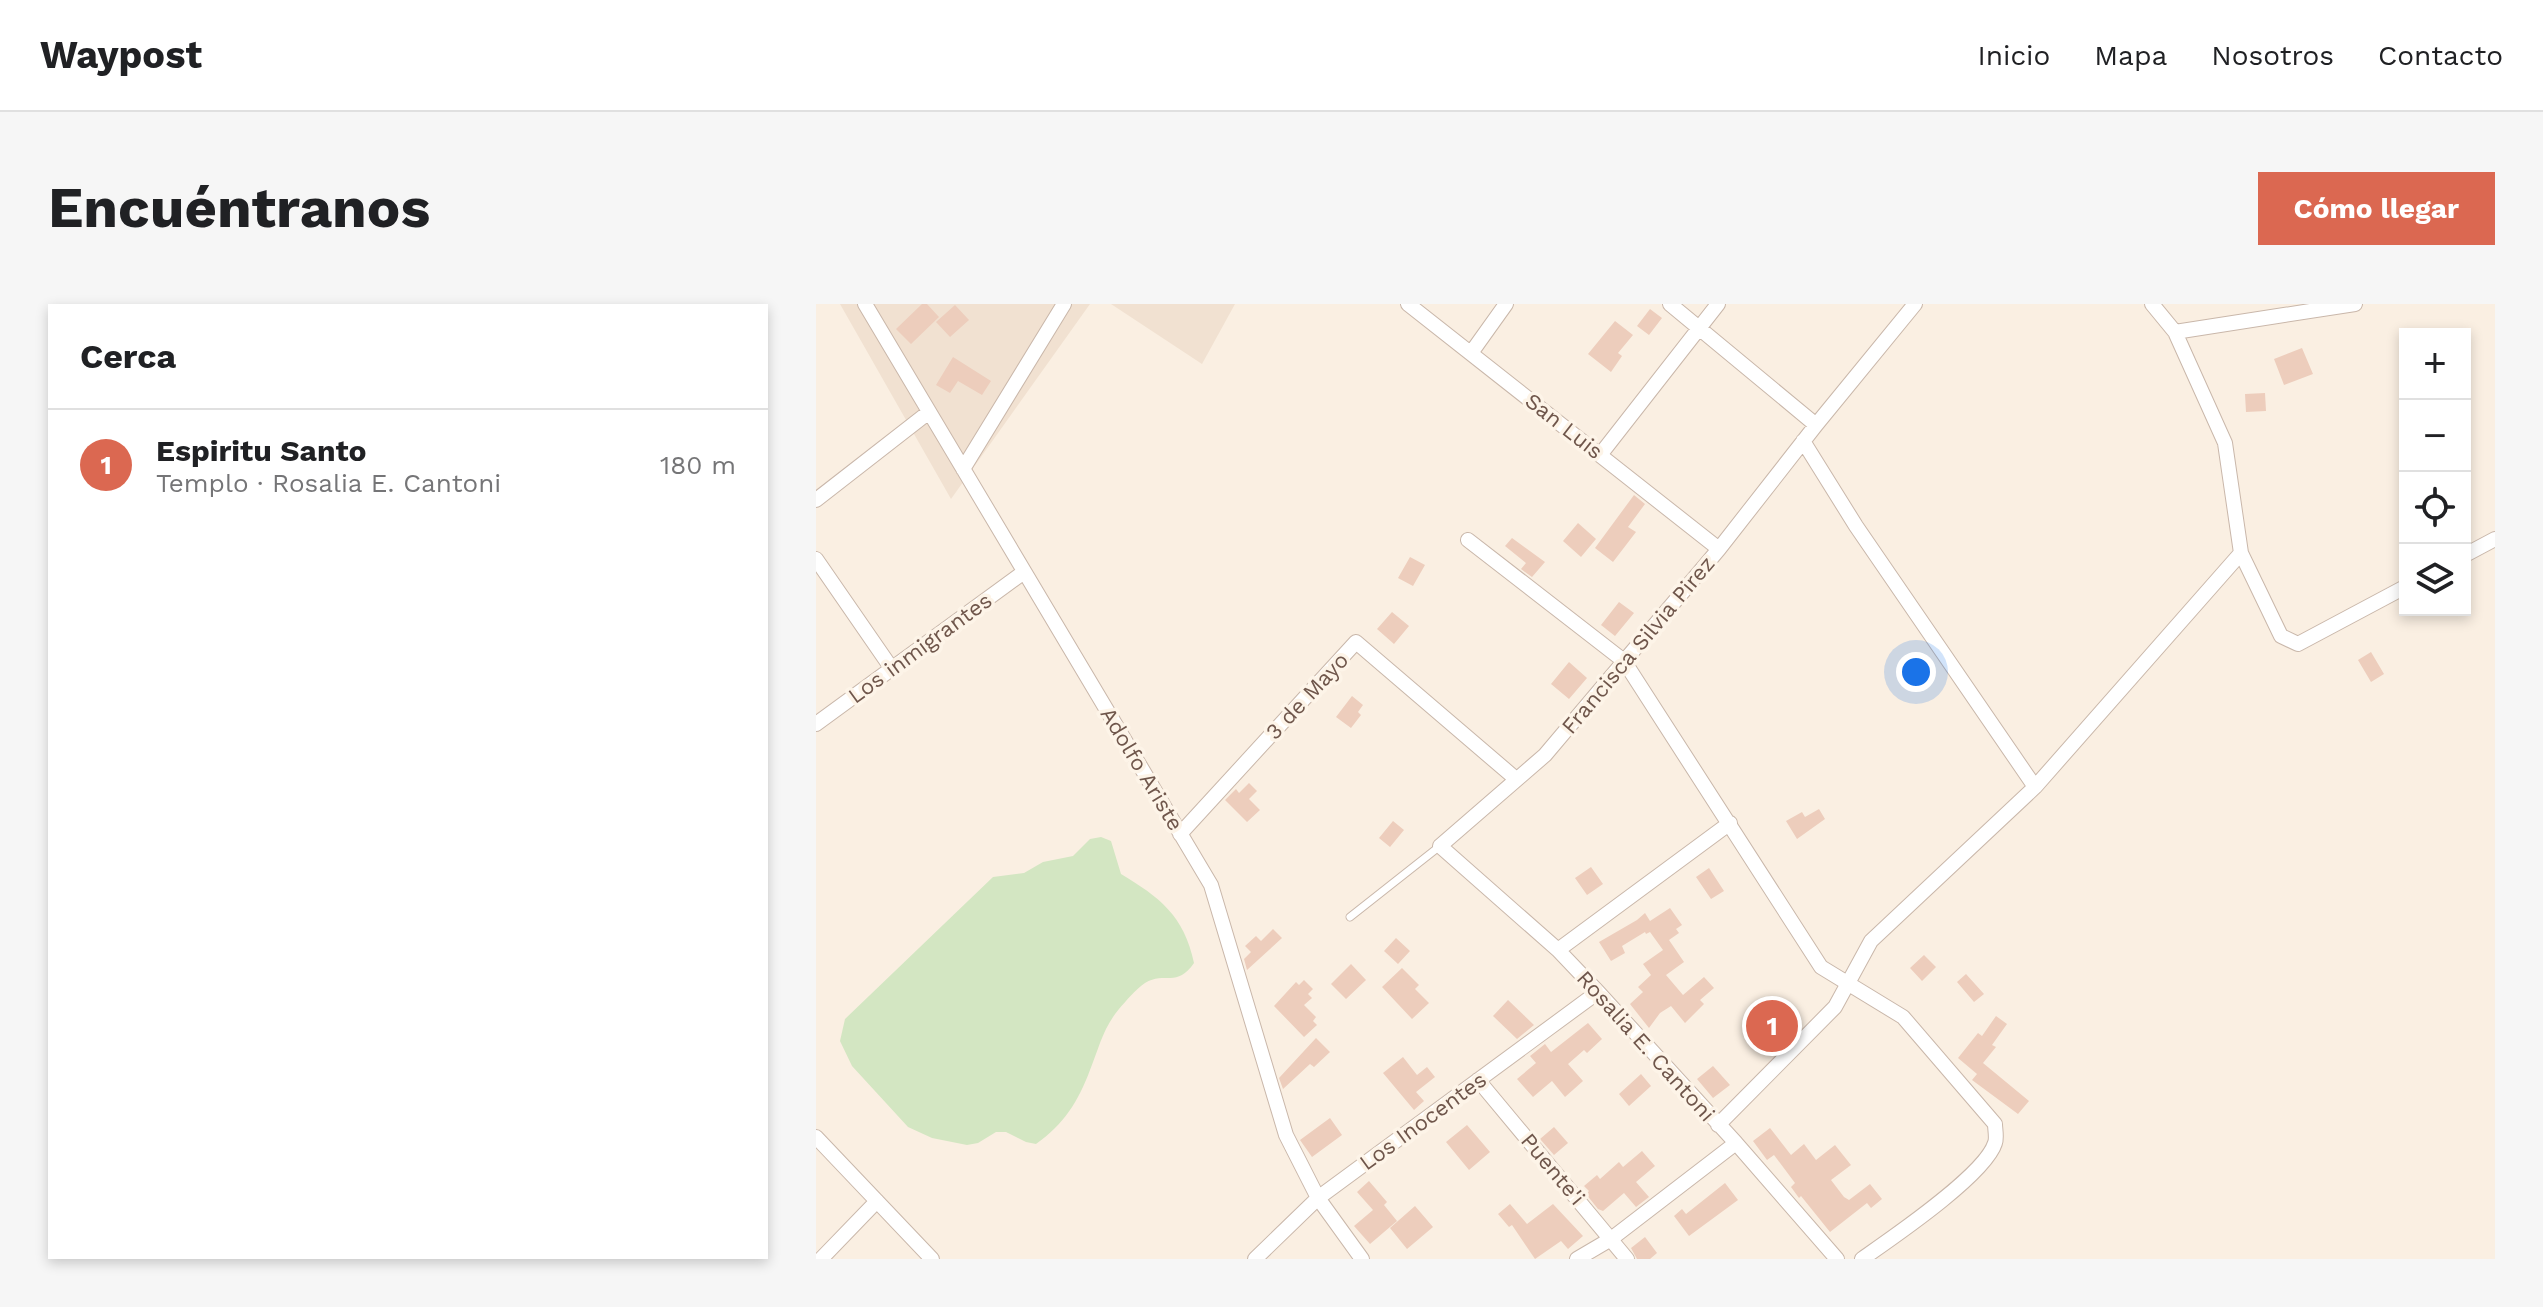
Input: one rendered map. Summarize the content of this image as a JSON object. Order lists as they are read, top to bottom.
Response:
{
  "streets": {
    "street": [
      "San Luis",
      "Francisca Silvia Pirez",
      "Los inmigrantes",
      "3 de Mayo",
      "Adolfo Ariste",
      "Rosalia E. Cantoni",
      "Los Inocentes",
      "Puente'i"
    ]
  },
  "crossings": [
    ["San Luis", "Francisca Silvia Pirez"],
    ["Francisca Silvia Pirez", "3 de Mayo"],
    ["Francisca Silvia Pirez", "Rosalia E. Cantoni"],
    ["Los inmigrantes", "Adolfo Ariste"],
    ["3 de Mayo", "Adolfo Ariste"],
    ["Adolfo Ariste", "Los Inocentes"],
    ["Rosalia E. Cantoni", "Los Inocentes"],
    ["Los Inocentes", "Puente'i"]
  ],
  "page": {
    "header": "Waypost",
    "nav": [
      "Inicio",
      "Mapa",
      "Nosotros",
      "Contacto"
    ],
    "buttons": "Cómo llegar",
    "title": "Encuéntranos",
    "heading": "Cerca",
    "map_buttons": ["+", "−"],
    "list": [
      {
        "mark": "1",
        "name": "Espiritu Santo",
        "note": "Templo · Rosalia E. Cantoni",
        "value": "180 m"
      }
    ],
    "pins": "1"
  }
}
